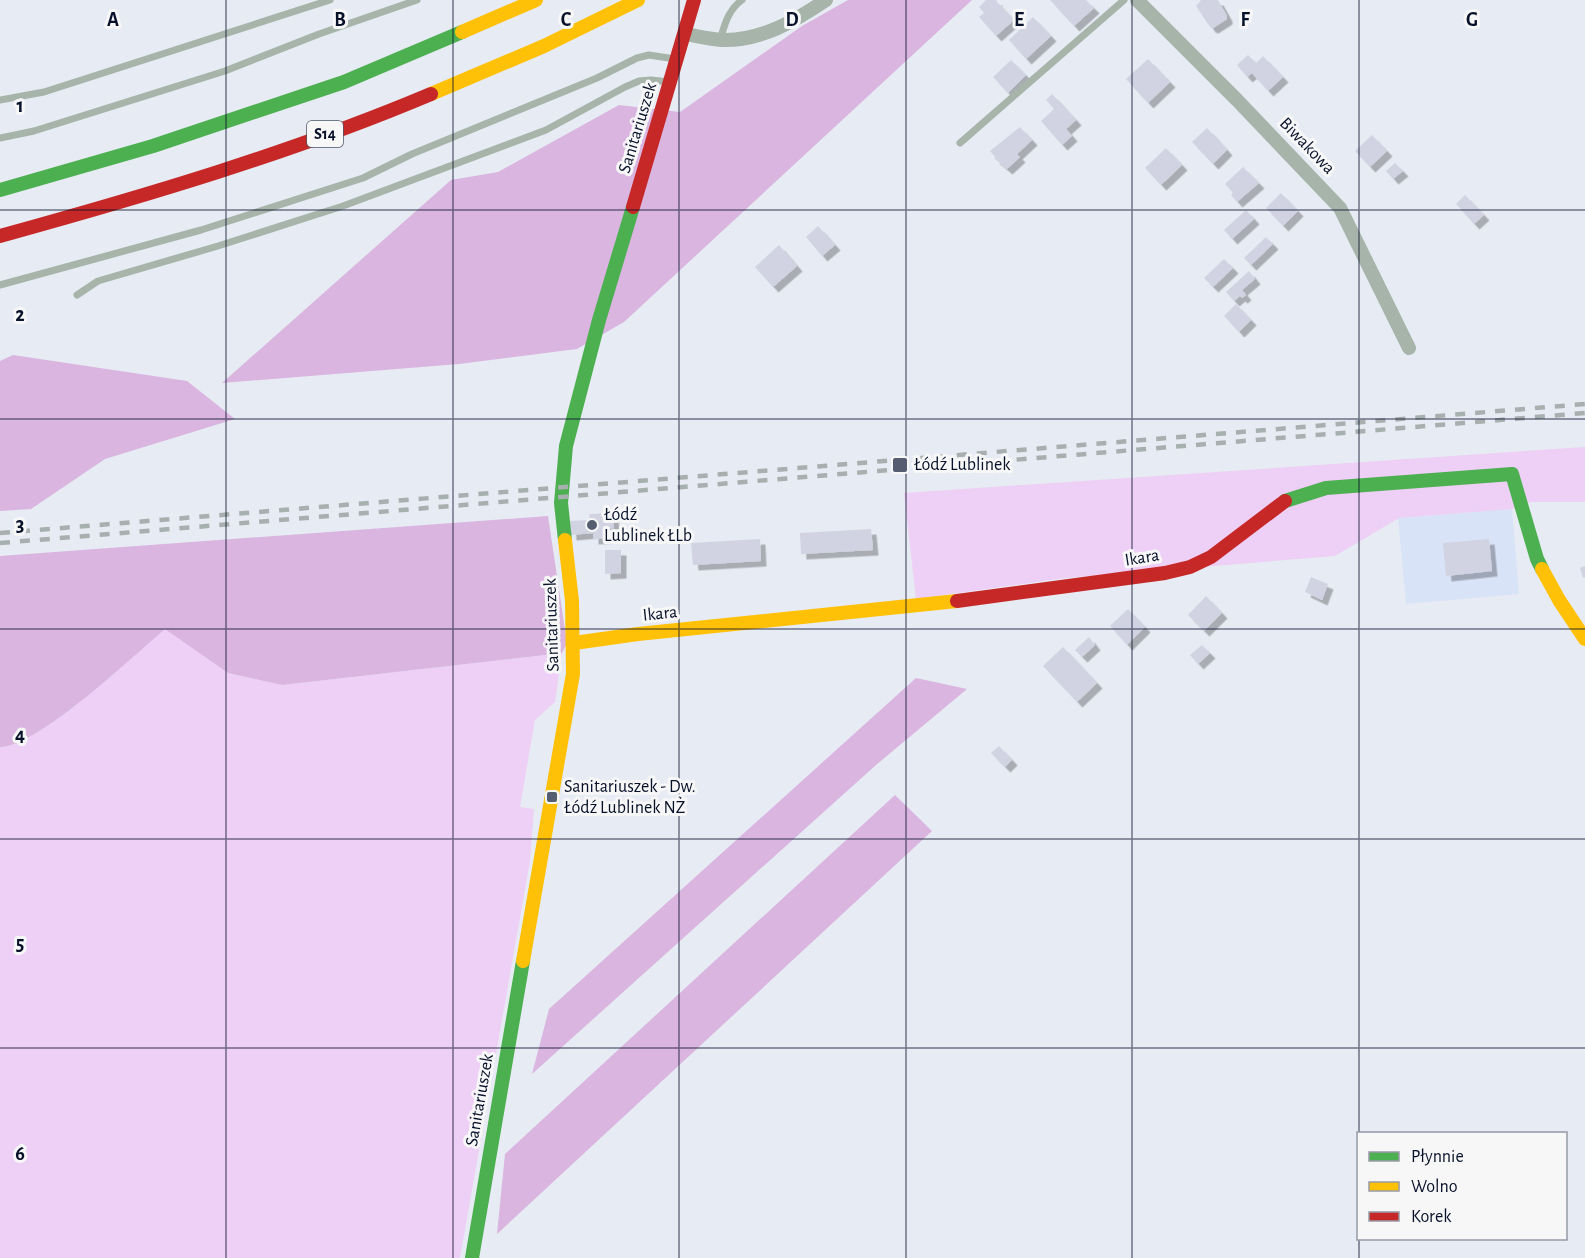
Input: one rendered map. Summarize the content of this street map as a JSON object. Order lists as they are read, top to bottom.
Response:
{
  "streets": {
    "main road": ["Sanitariuszek", "S14", "Ikara"],
    "street": ["Biwakowa"]
  },
  "crossings": [
    ["Sanitariuszek", "Ikara"]
  ],
  "places": {
    "transit": ["Łódź Lublinek", "Sanitariuszek - Dw. Łódź Lublinek NŻ"],
    "other": ["Łódź Lublinek ŁLb"]
  },
  "legend": ["Płynnie", "Wolno", "Korek"],
  "grid": {
    "columns": [
      "A",
      "B",
      "C",
      "D",
      "E",
      "F",
      "G"
    ],
    "rows": [
      "1",
      "2",
      "3",
      "4",
      "5",
      "6"
    ]
  }
}
